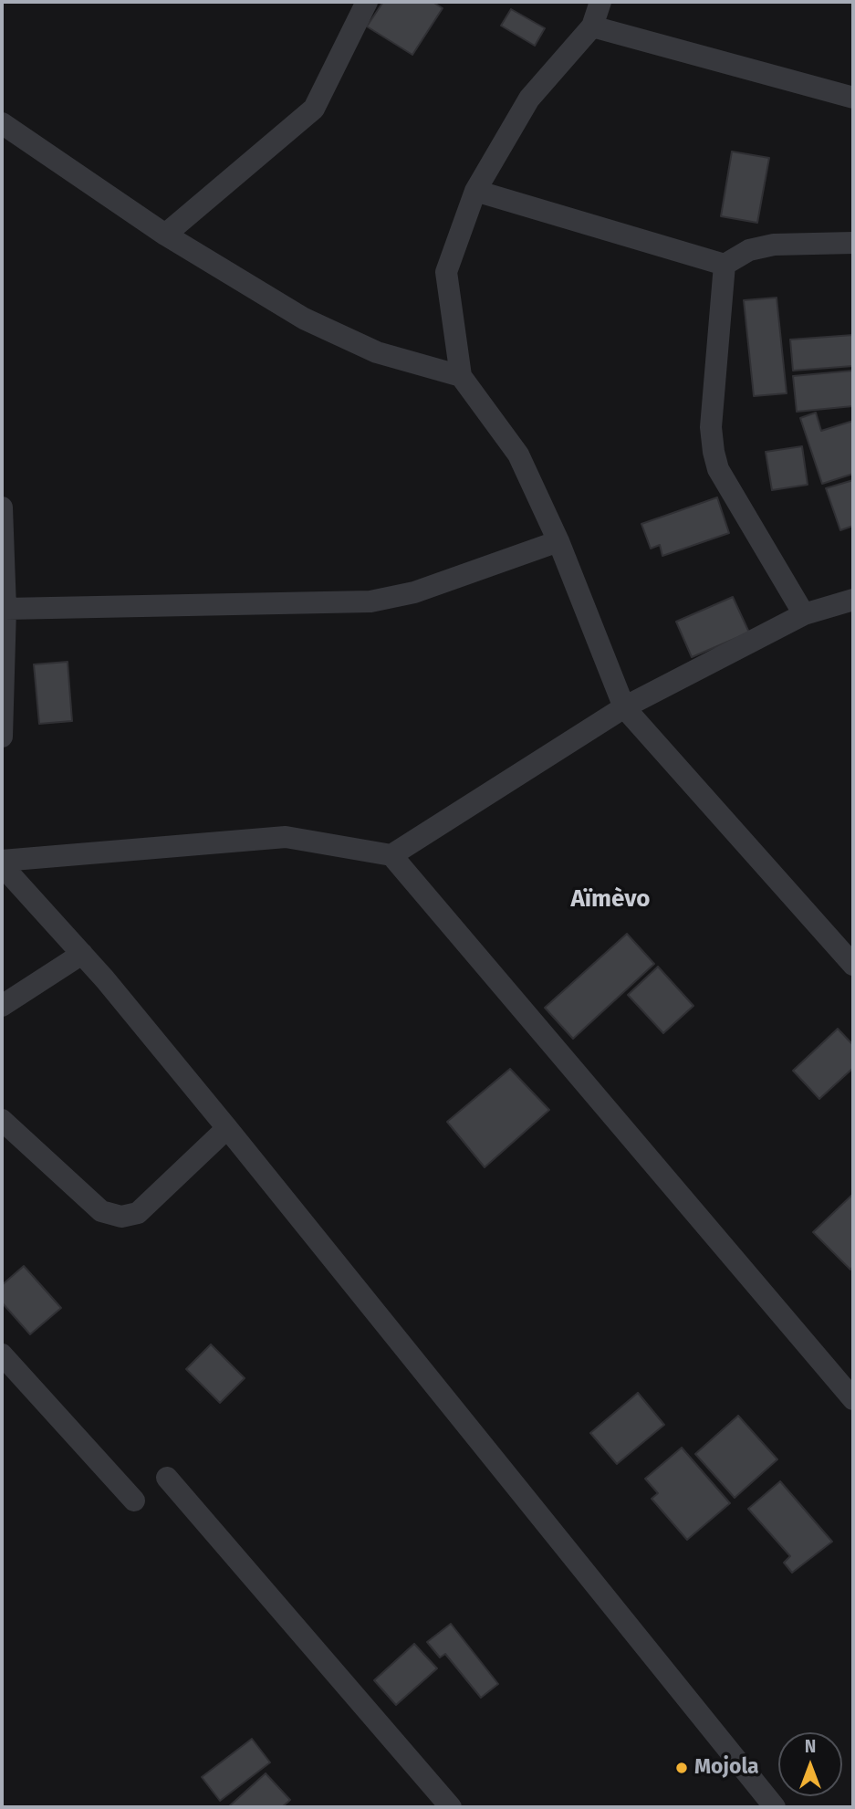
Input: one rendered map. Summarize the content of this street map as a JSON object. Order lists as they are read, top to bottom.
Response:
{
  "districts": ["Aïmèvo"],
  "places": ["Mojola"],
  "north": "top"
}
